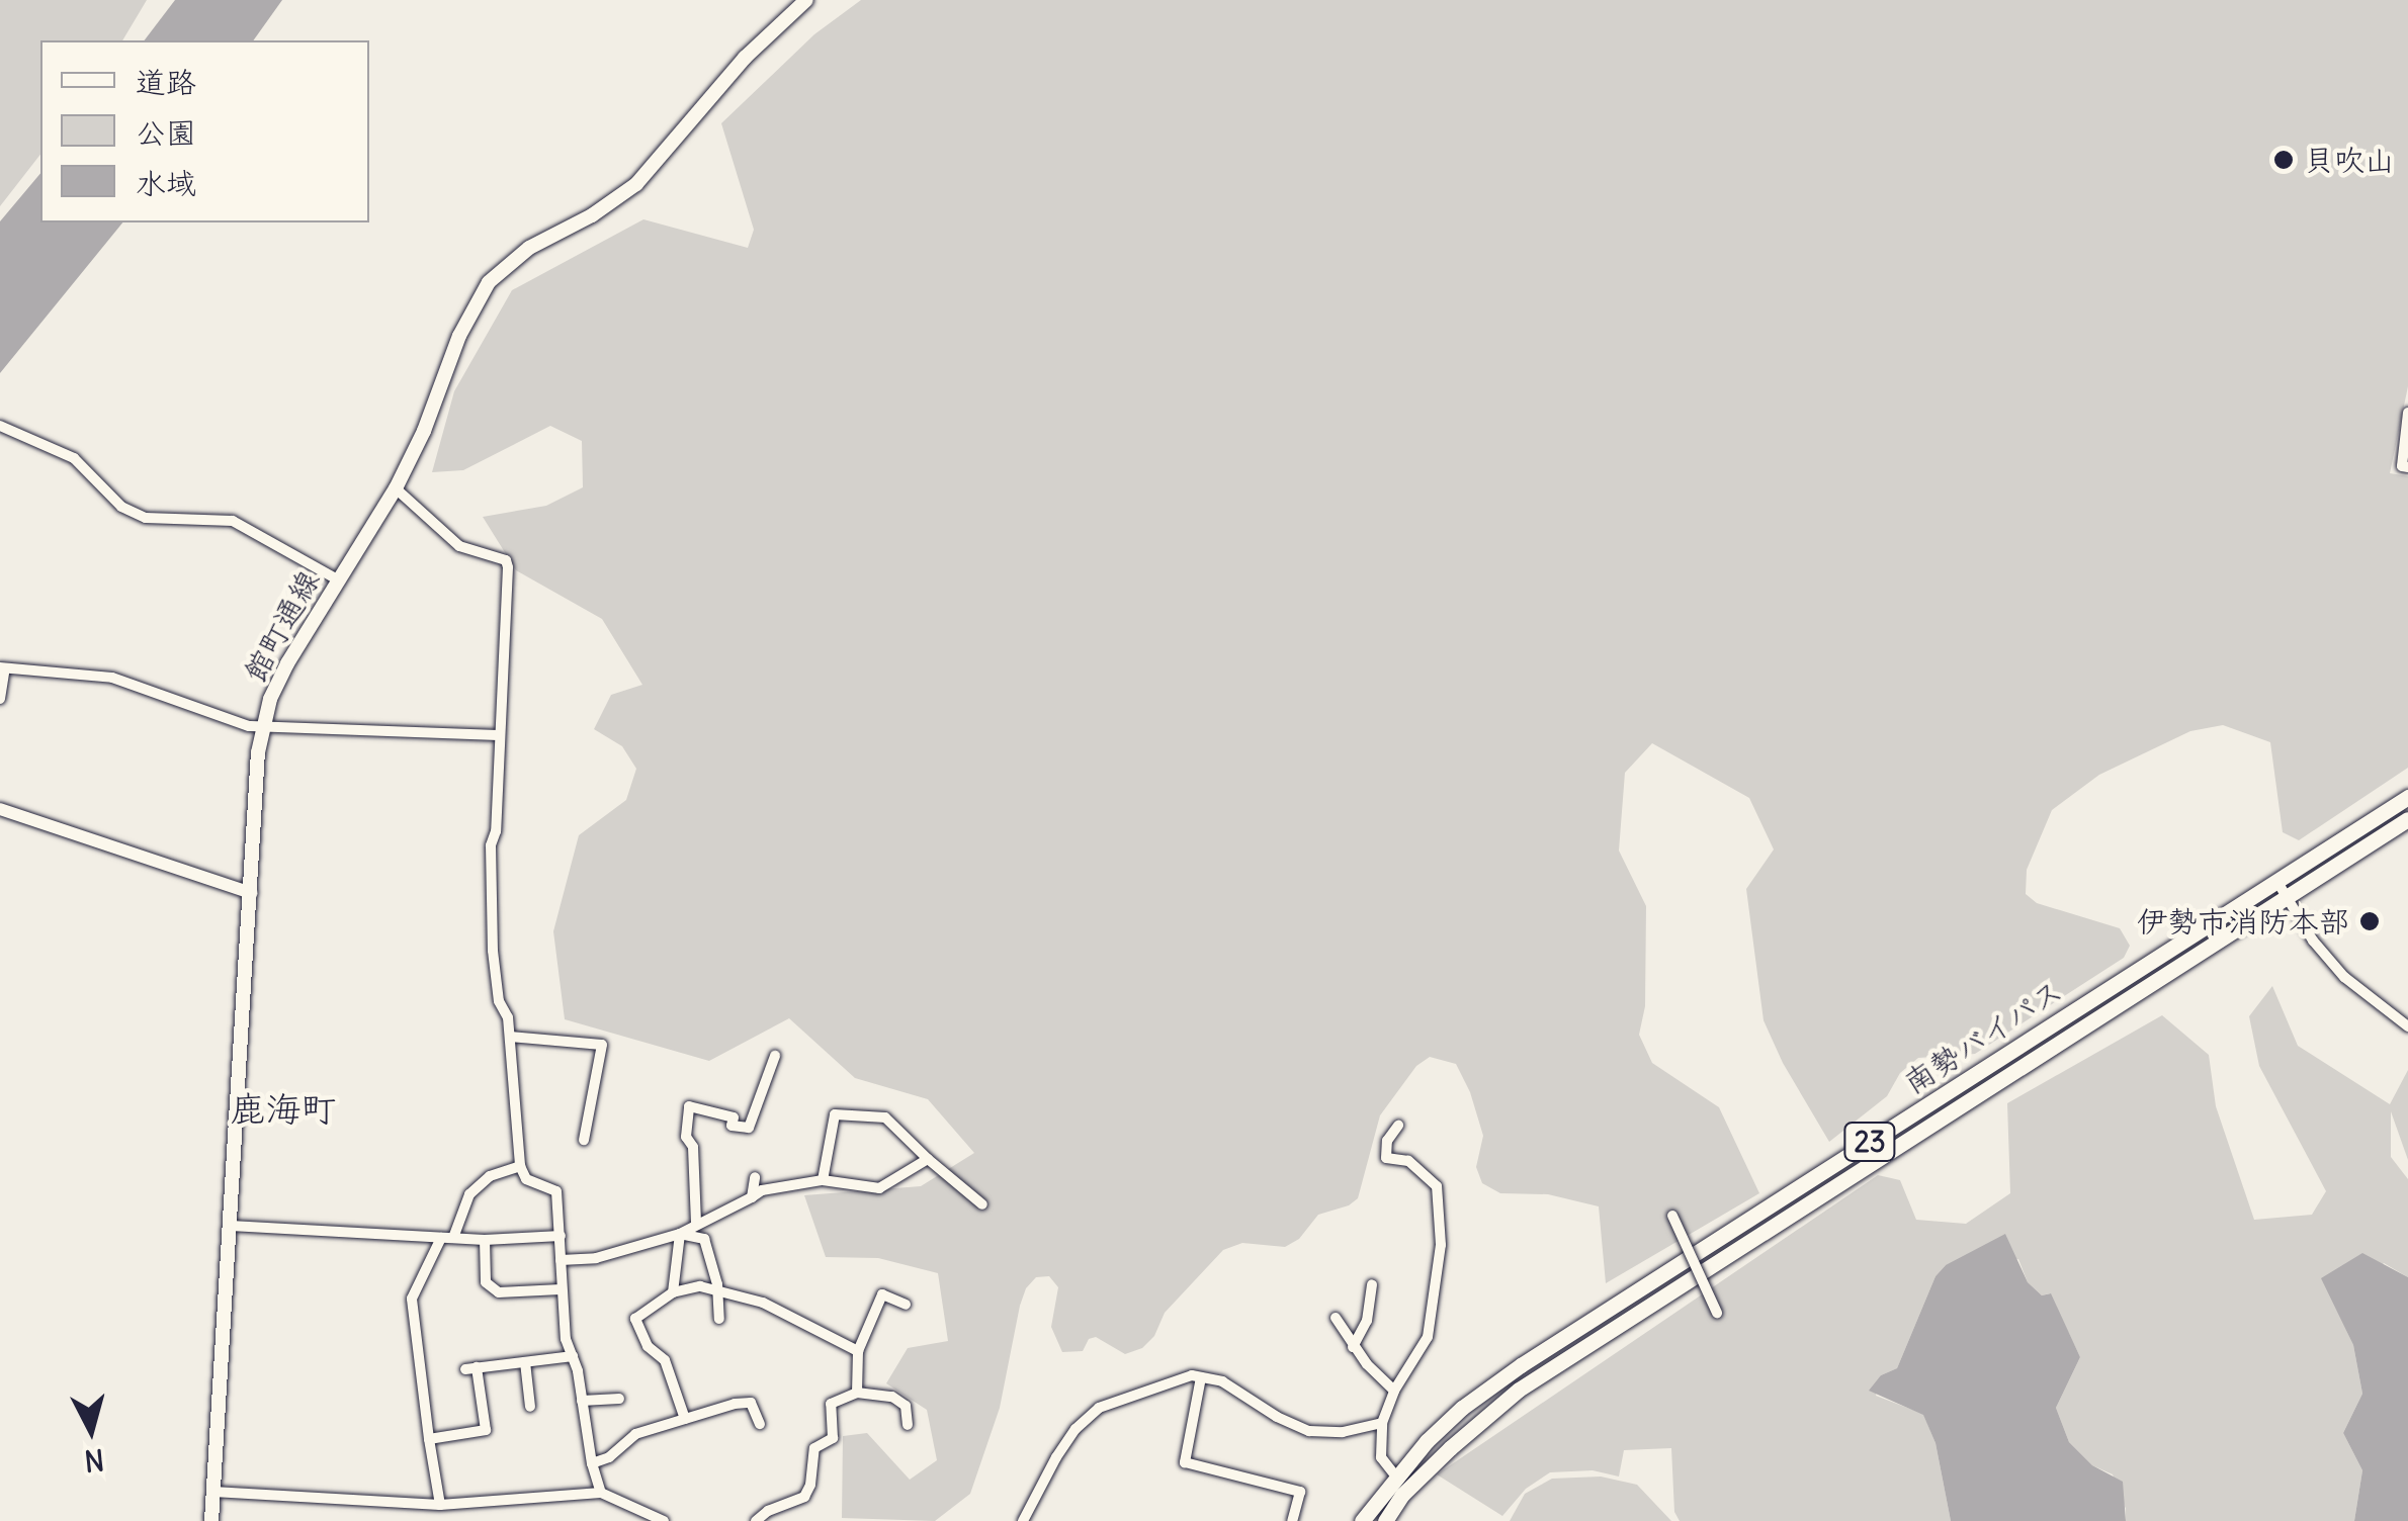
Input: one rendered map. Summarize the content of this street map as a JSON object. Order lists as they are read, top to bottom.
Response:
{
  "streets": {
    "highway": ["南勢バイパス", "23"],
    "main road": ["館町通線"]
  },
  "districts": ["鹿海町"],
  "places": ["貝吹山", "伊勢市消防本部"],
  "legend": ["道路", "公園", "水域"],
  "north": "bottom"
}
